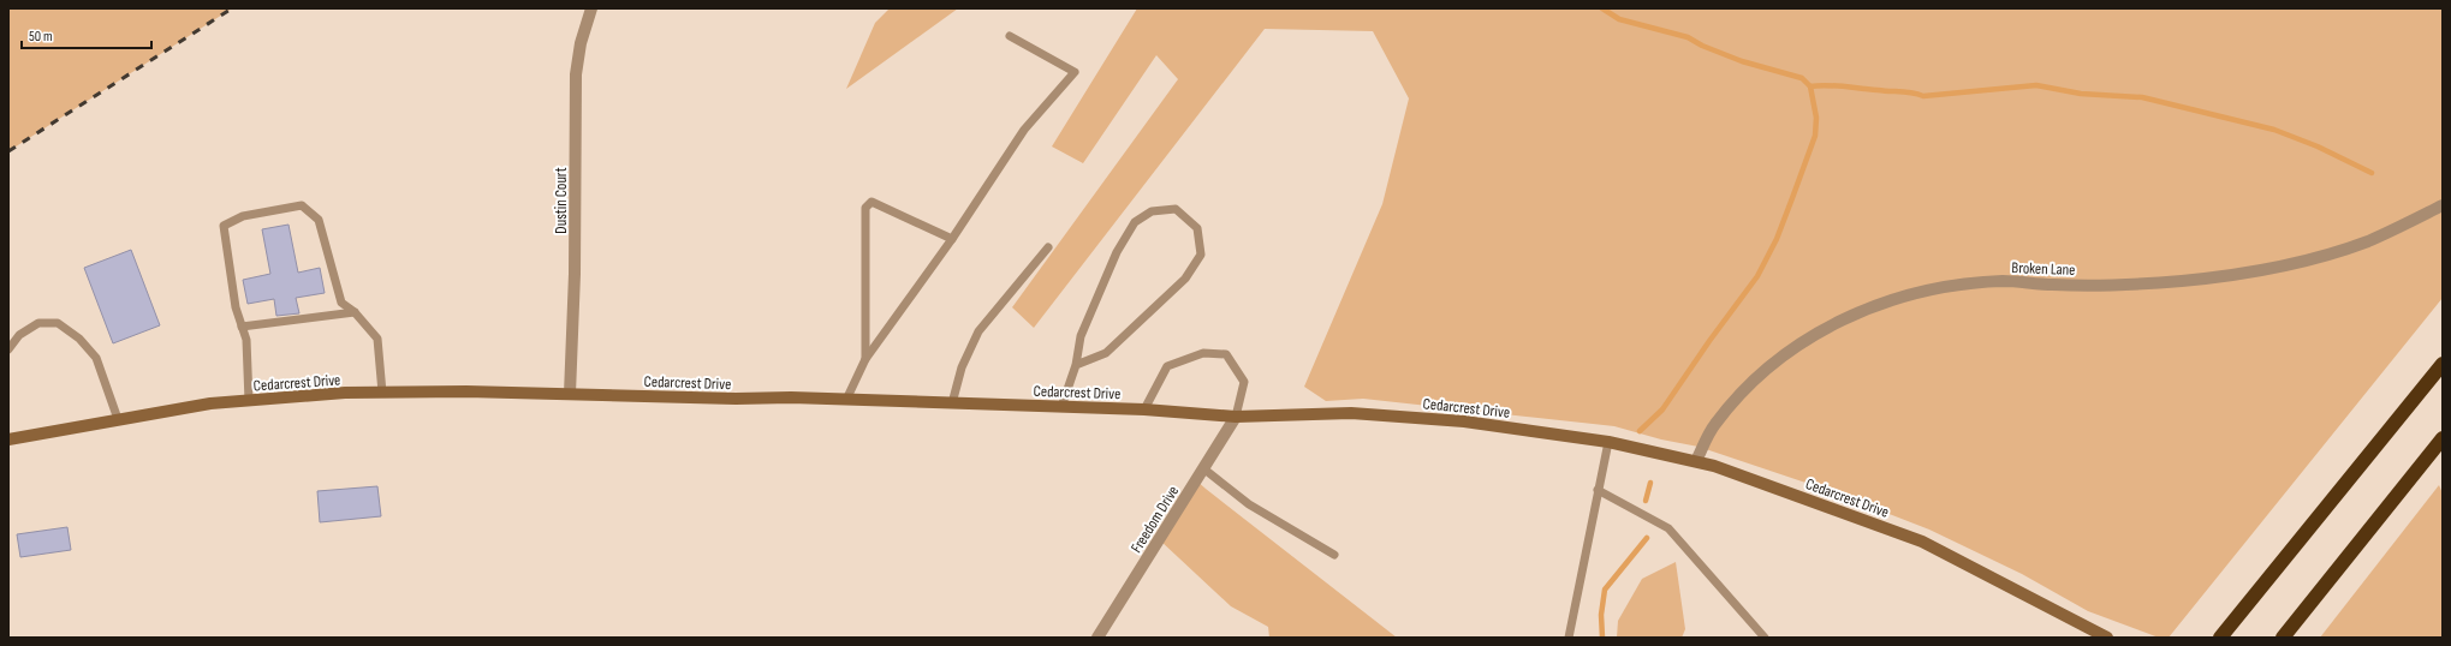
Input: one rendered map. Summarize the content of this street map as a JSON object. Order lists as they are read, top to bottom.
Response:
{
  "streets": {
    "street": [
      "Dustin Court",
      "Broken Lane",
      "Cedarcrest Drive",
      "Freedom Drive"
    ]
  },
  "crossings": [
    ["Dustin Court", "Cedarcrest Drive"],
    ["Broken Lane", "Cedarcrest Drive"],
    ["Cedarcrest Drive", "Freedom Drive"]
  ],
  "scale_bar": "50 m"
}
